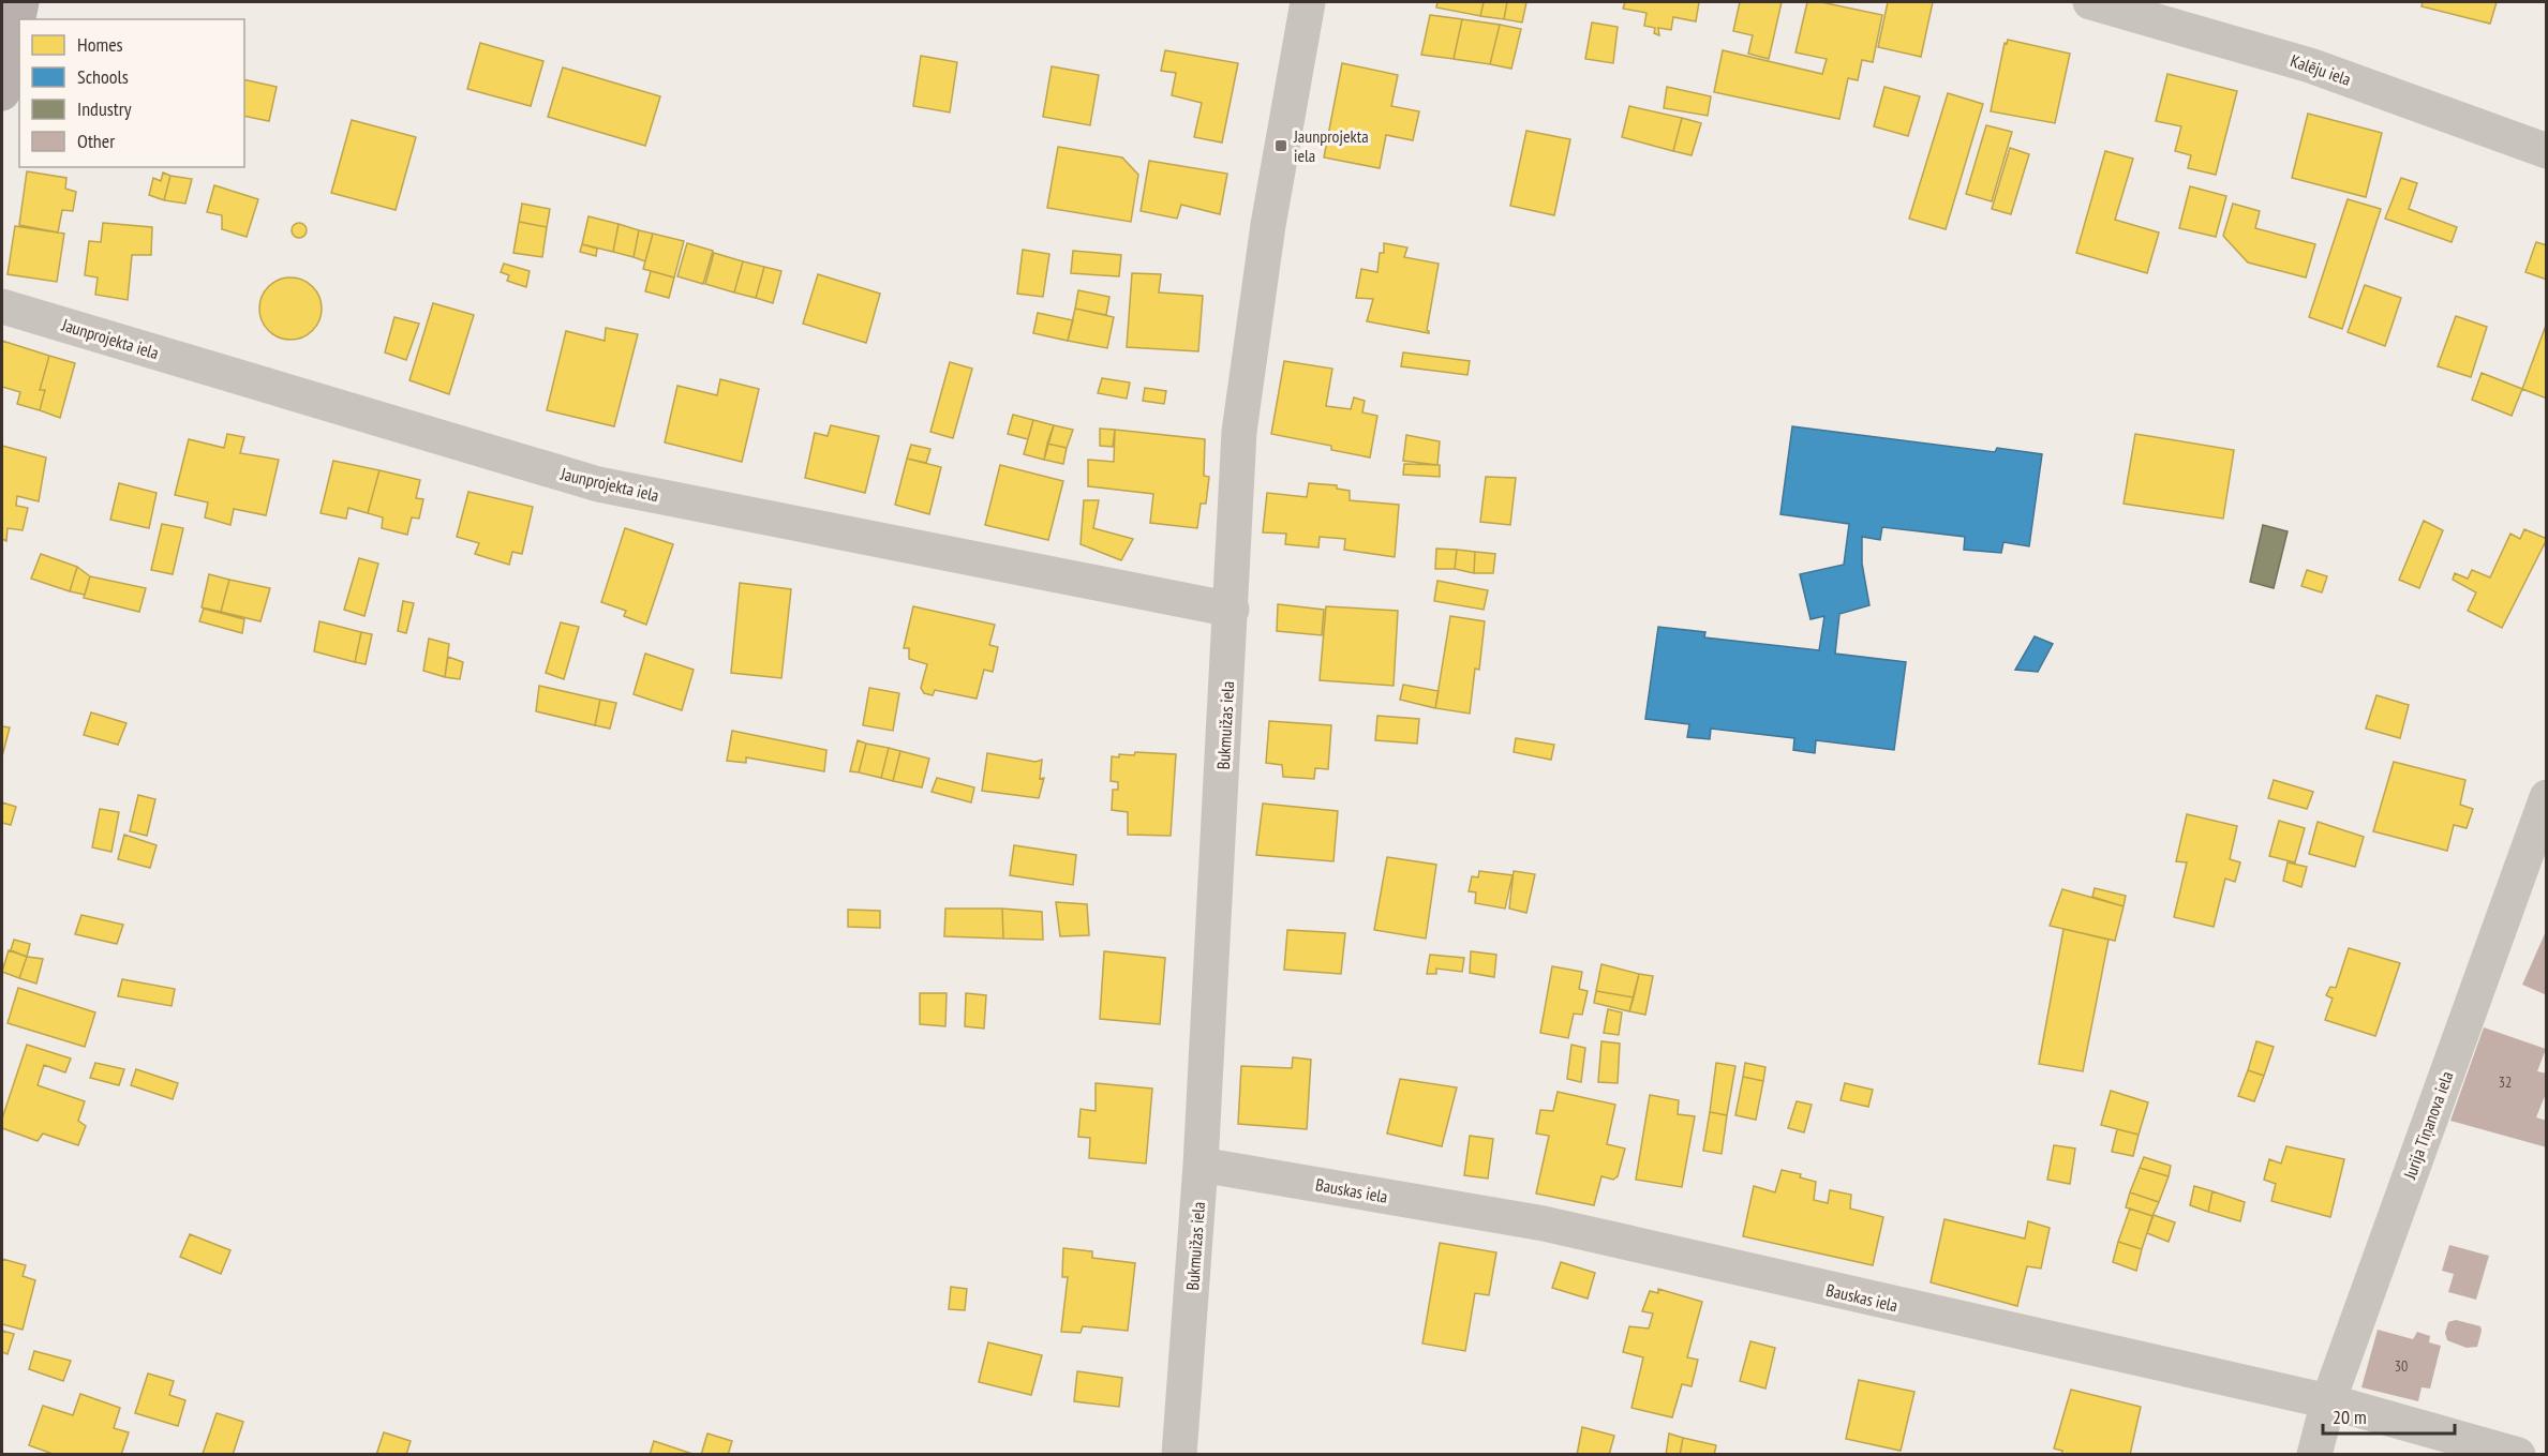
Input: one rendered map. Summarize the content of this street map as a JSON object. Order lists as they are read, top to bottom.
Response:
{
  "streets": {
    "street": [
      "Kalēju iela",
      "Jaunprojekta iela",
      "Bukmuižas iela",
      "Jurija Tiņanova iela",
      "Bauskas iela"
    ]
  },
  "crossings": [
    ["Jaunprojekta iela", "Bukmuižas iela"],
    ["Bukmuižas iela", "Bauskas iela"],
    ["Jurija Tiņanova iela", "Bauskas iela"]
  ],
  "places": {
    "transit": ["Jaunprojekta iela"]
  },
  "house_numbers": ["32", "30"],
  "legend": [
    "Homes",
    "Schools",
    "Industry",
    "Other"
  ],
  "scale_bar": "20 m"
}
